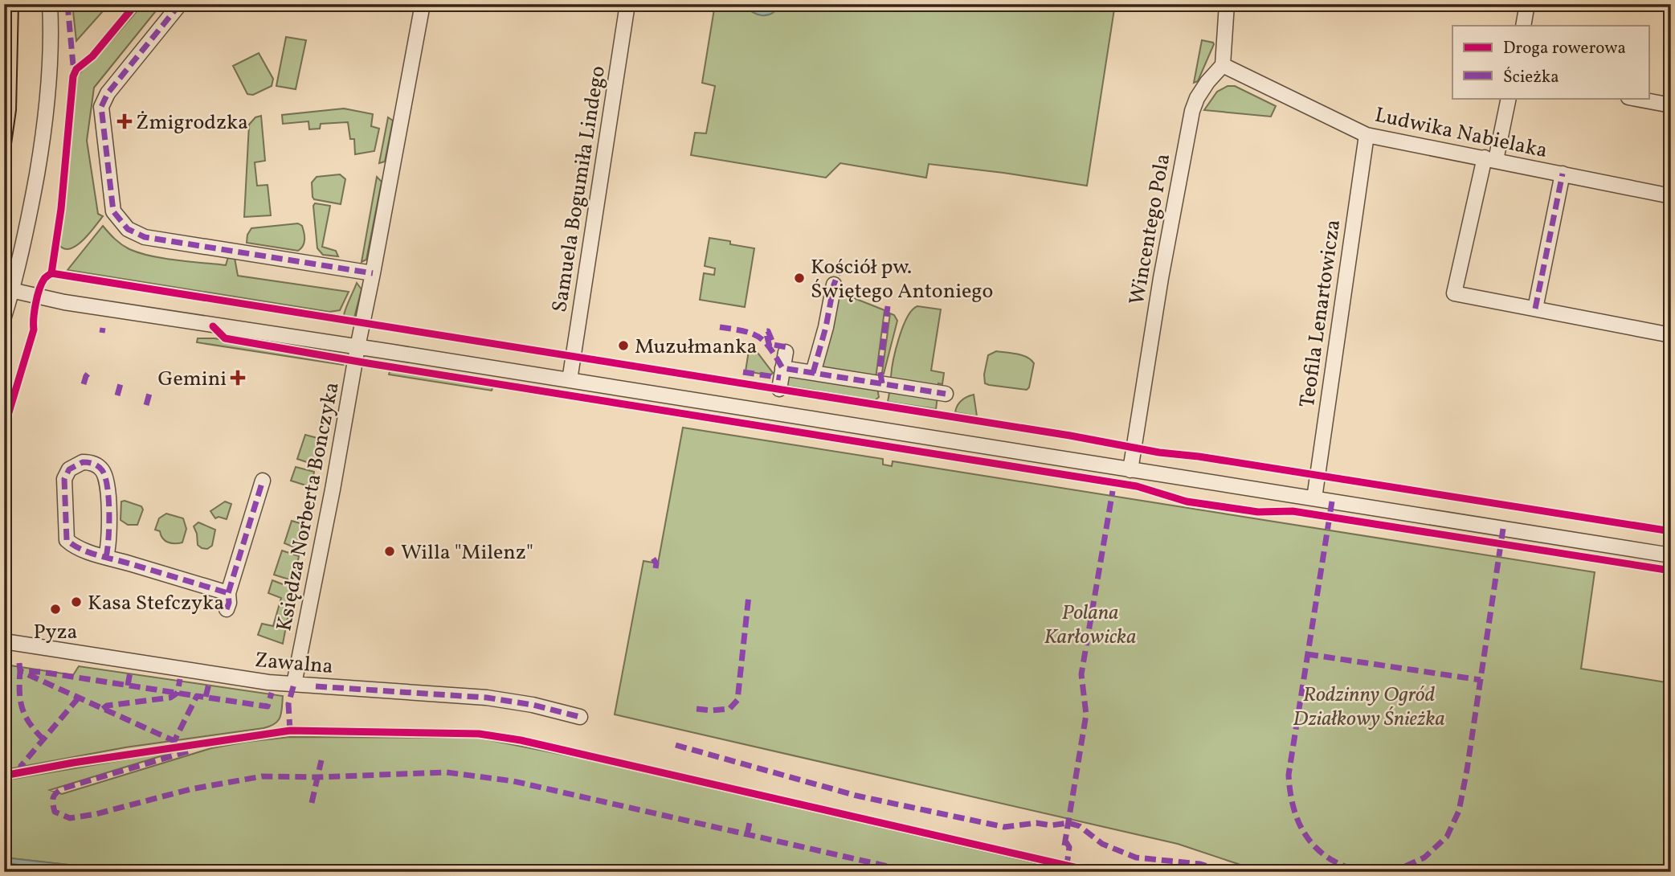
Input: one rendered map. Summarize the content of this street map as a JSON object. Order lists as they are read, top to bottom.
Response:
{
  "streets": {
    "street": [
      "Ludwika Nabielaka",
      "Samuela Bogumiła Lindego",
      "Wincentego Pola",
      "Teofila Lenartowicza",
      "Księdza Norberta Bonczyka",
      "Zawalna"
    ]
  },
  "crossings": [
    ["Ludwika Nabielaka", "Wincentego Pola"],
    ["Ludwika Nabielaka", "Teofila Lenartowicza"],
    ["Księdza Norberta Bonczyka", "Zawalna"]
  ],
  "parks": ["Polana Karłowicka", "Rodzinny Ogród Działkowy Śnieżka"],
  "places": {
    "health": ["Żmigrodzka", "Gemini"],
    "other": [
      "Kościół pw. Świętego Antoniego",
      "Muzułmanka",
      "Willa \"Milenz\"",
      "Kasa Stefczyka",
      "Pyza"
    ]
  },
  "legend": ["Droga rowerowa", "Ścieżka"]
}
